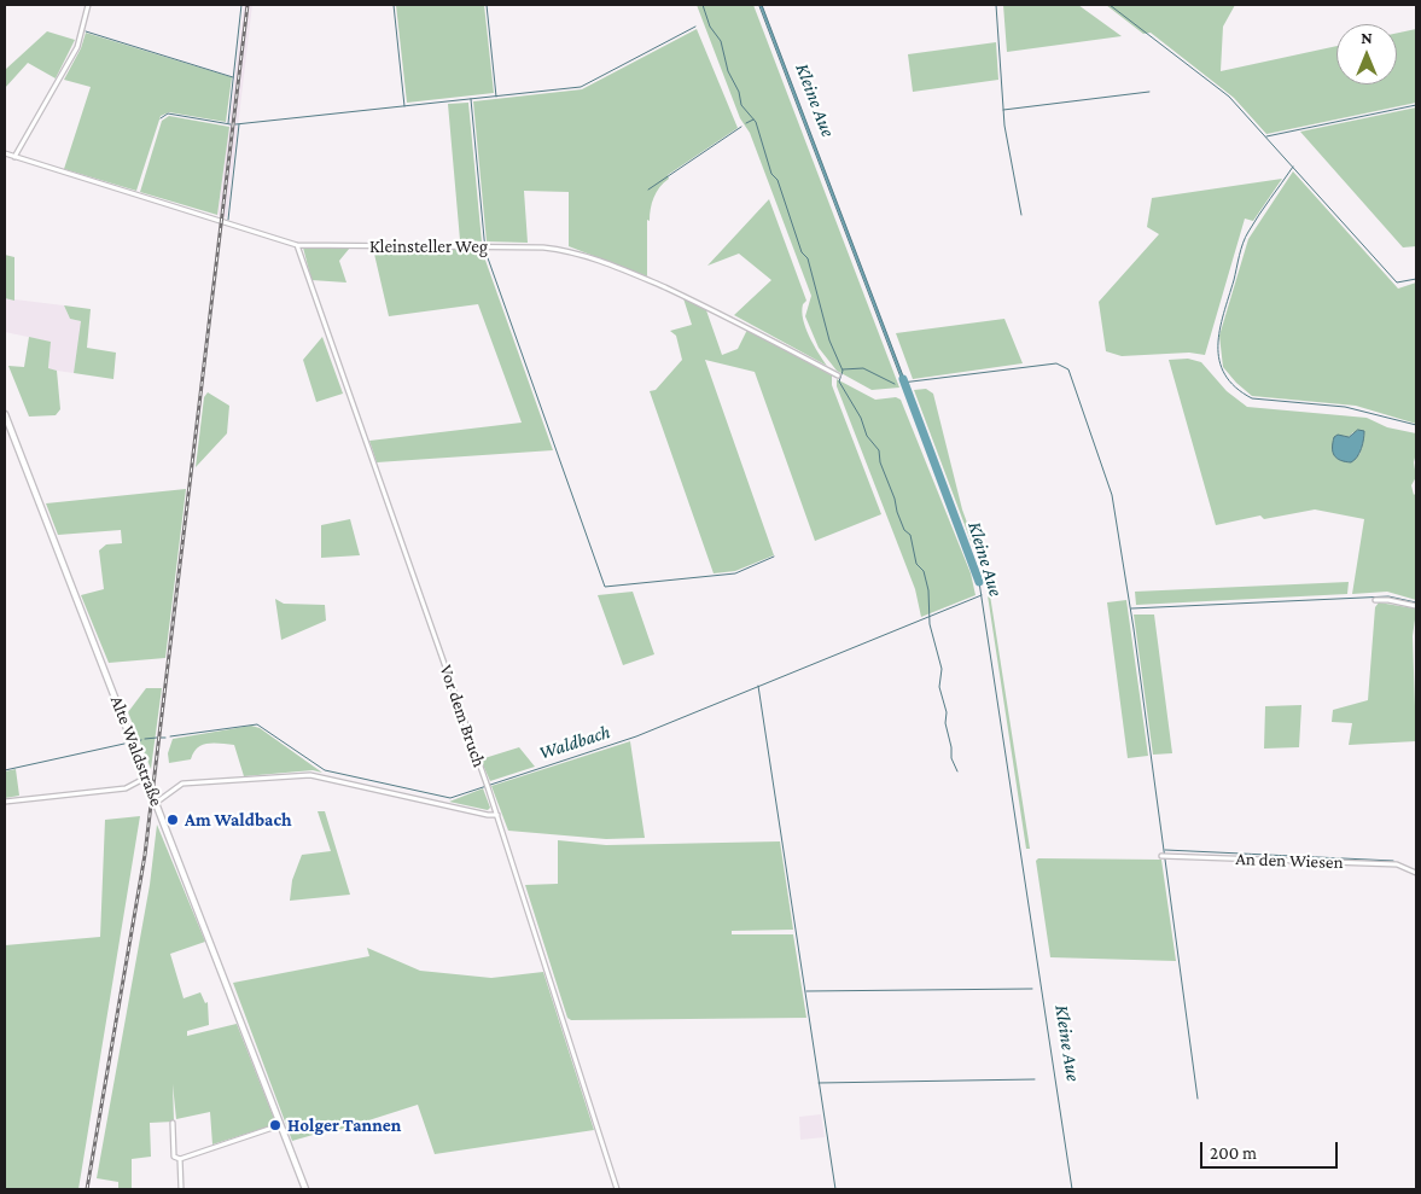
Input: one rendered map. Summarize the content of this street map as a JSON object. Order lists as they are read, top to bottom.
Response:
{
  "streets": {
    "street": [
      "Kleinsteller Weg",
      "Vor dem Bruch",
      "Alte Waldstraße",
      "An den Wiesen"
    ]
  },
  "crossings": [
    ["Kleinsteller Weg", "Vor dem Bruch"]
  ],
  "water": ["Kleine Aue", "Waldbach"],
  "places": ["Am Waldbach", "Holger Tannen"],
  "scale_bar": "200 m",
  "north": "top"
}
